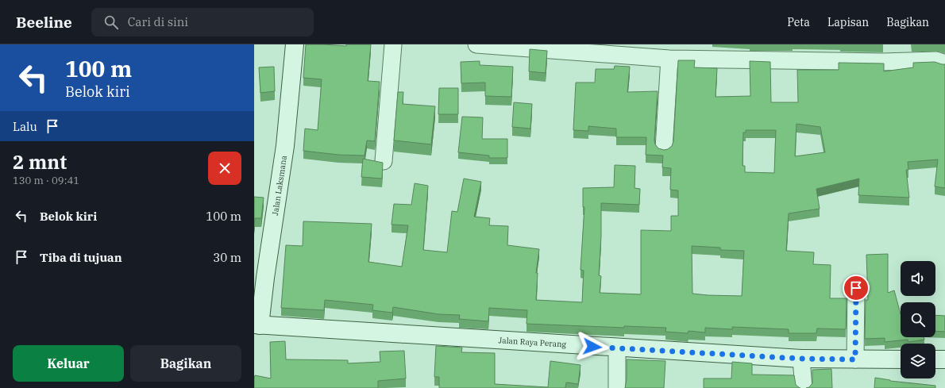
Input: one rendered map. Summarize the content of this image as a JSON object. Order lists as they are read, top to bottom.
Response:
{
  "streets": {
    "main road": ["Jalan Laksmana", "Jalan Raya Perang"]
  },
  "crossings": [
    ["Jalan Laksmana", "Jalan Raya Perang"]
  ],
  "page": {
    "header": "Beeline",
    "search": "Cari di sini",
    "nav": ["Peta", "Lapisan", "Bagikan"],
    "turn": ["100 m", "Belok kiri"],
    "then": "Lalu",
    "heading": ["2 mnt", "130 m · 09:41"],
    "list": [
      {
        "name": "Belok kiri",
        "value": "100 m"
      },
      {
        "name": "Tiba di tujuan",
        "value": "30 m"
      }
    ],
    "buttons": ["Keluar", "Bagikan"]
  }
}
